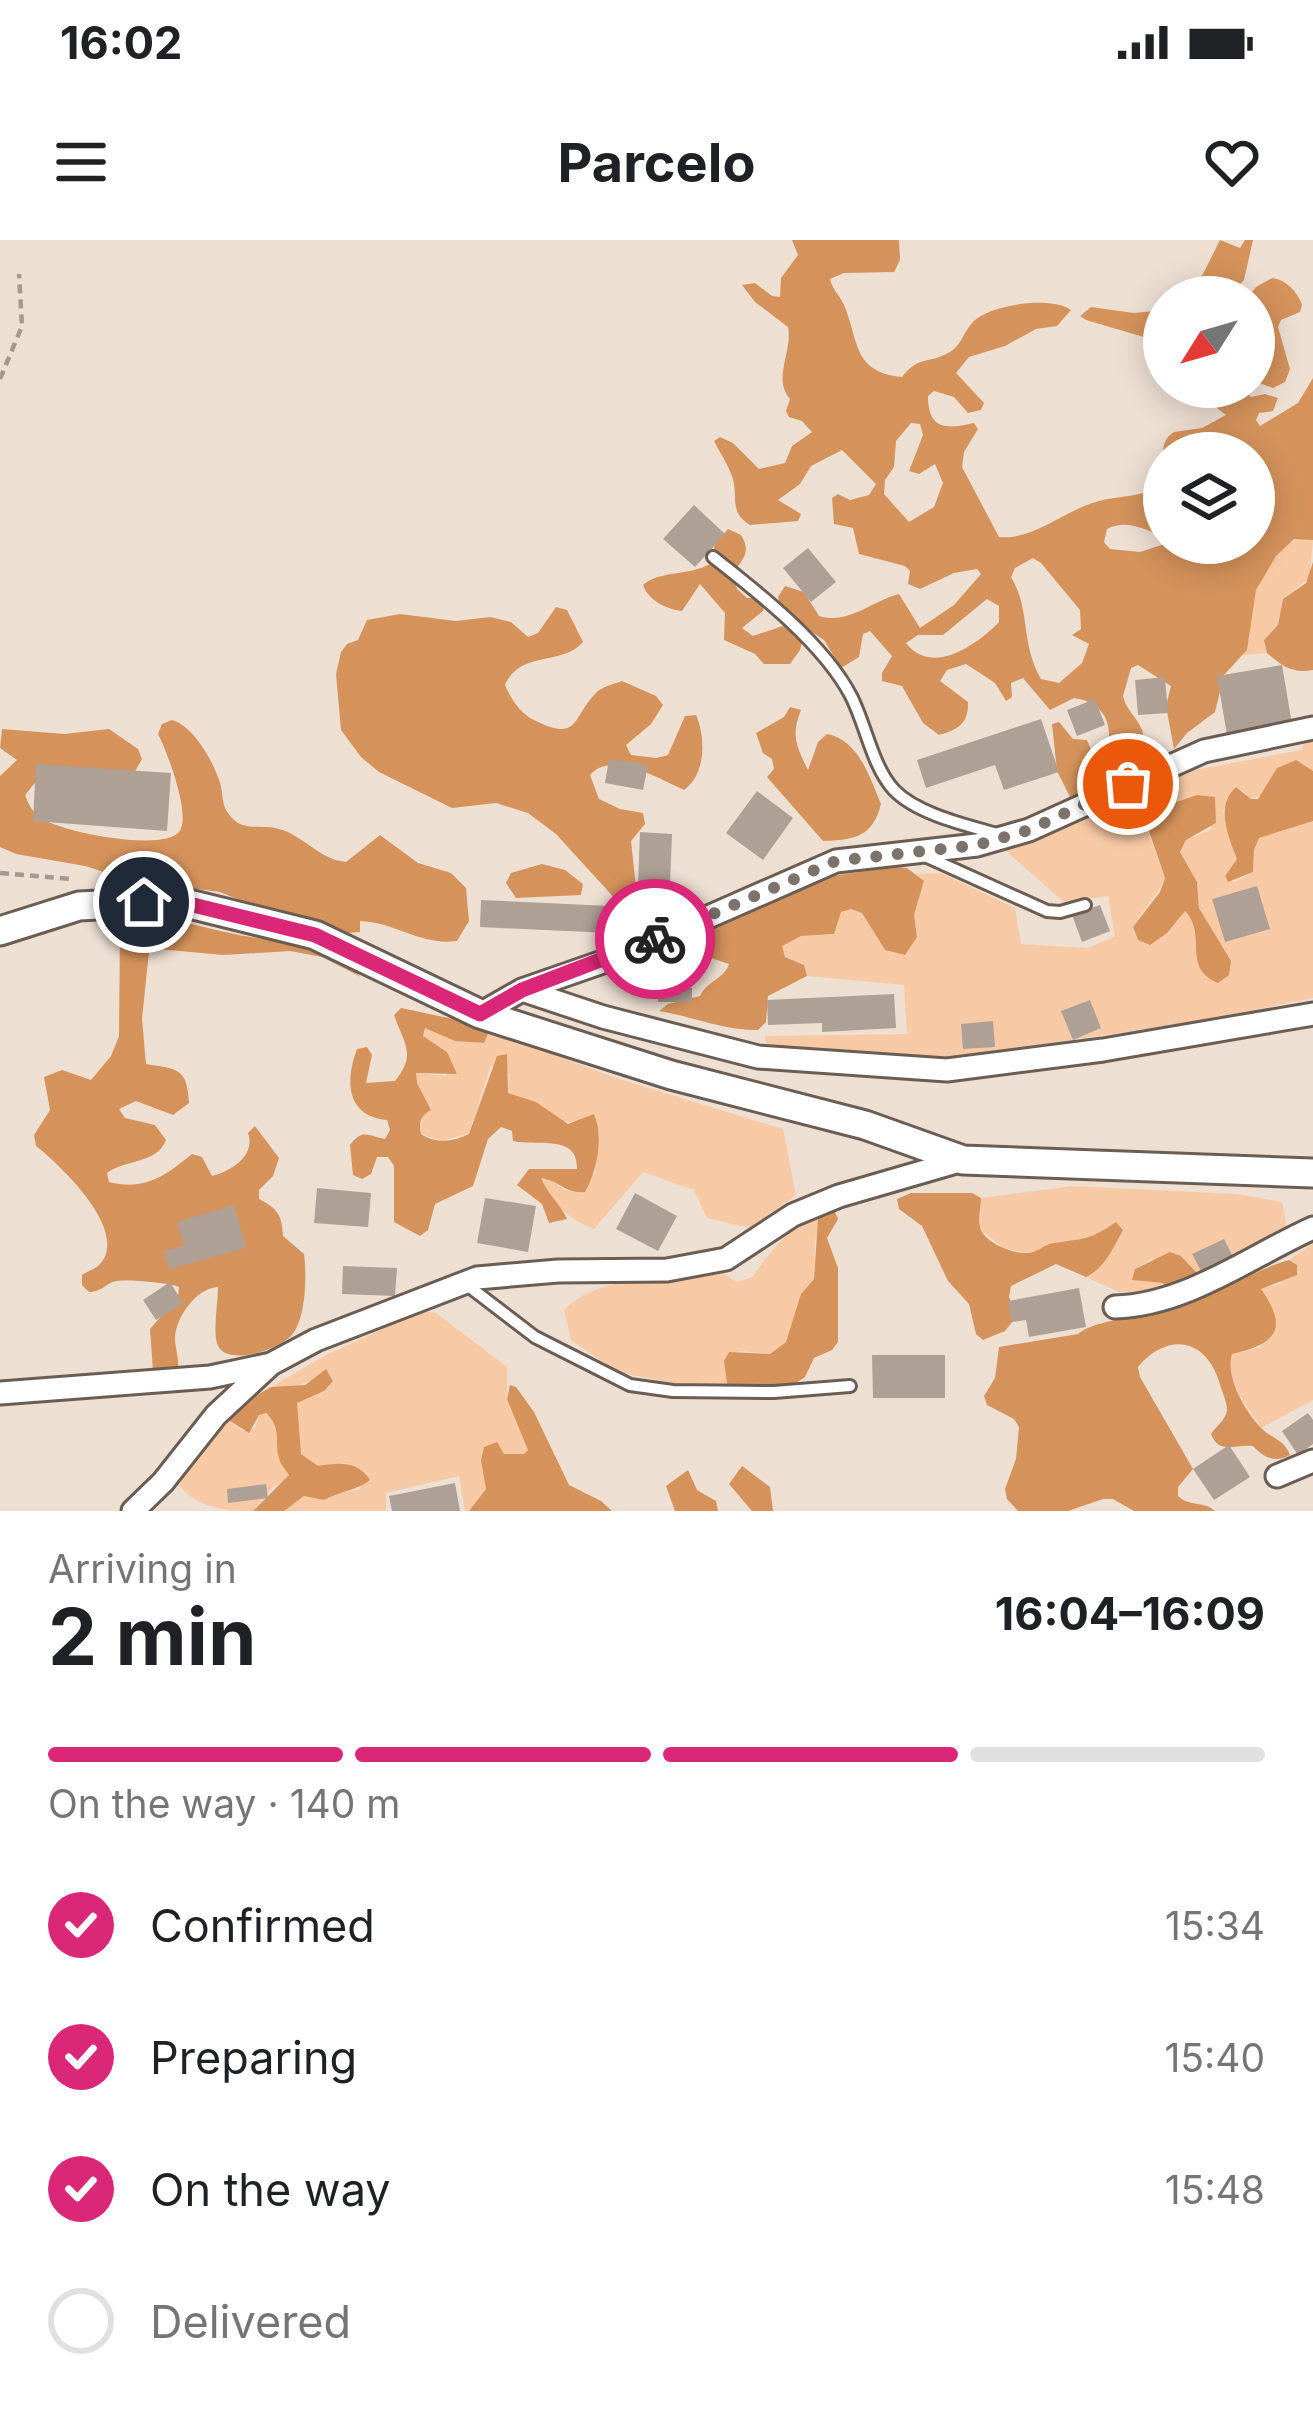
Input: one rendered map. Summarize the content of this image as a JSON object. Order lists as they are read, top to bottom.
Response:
{
  "north": "bottom left",
  "page": {
    "status": "16:02",
    "header": "Parcelo",
    "heading": ["2 min", "Arriving in", "16:04–16:09"],
    "bar": "On the way · 140 m",
    "list": [
      ["Confirmed", "15:34"],
      ["Preparing", "15:40"],
      ["On the way", "15:48"],
      "Delivered"
    ]
  }
}
